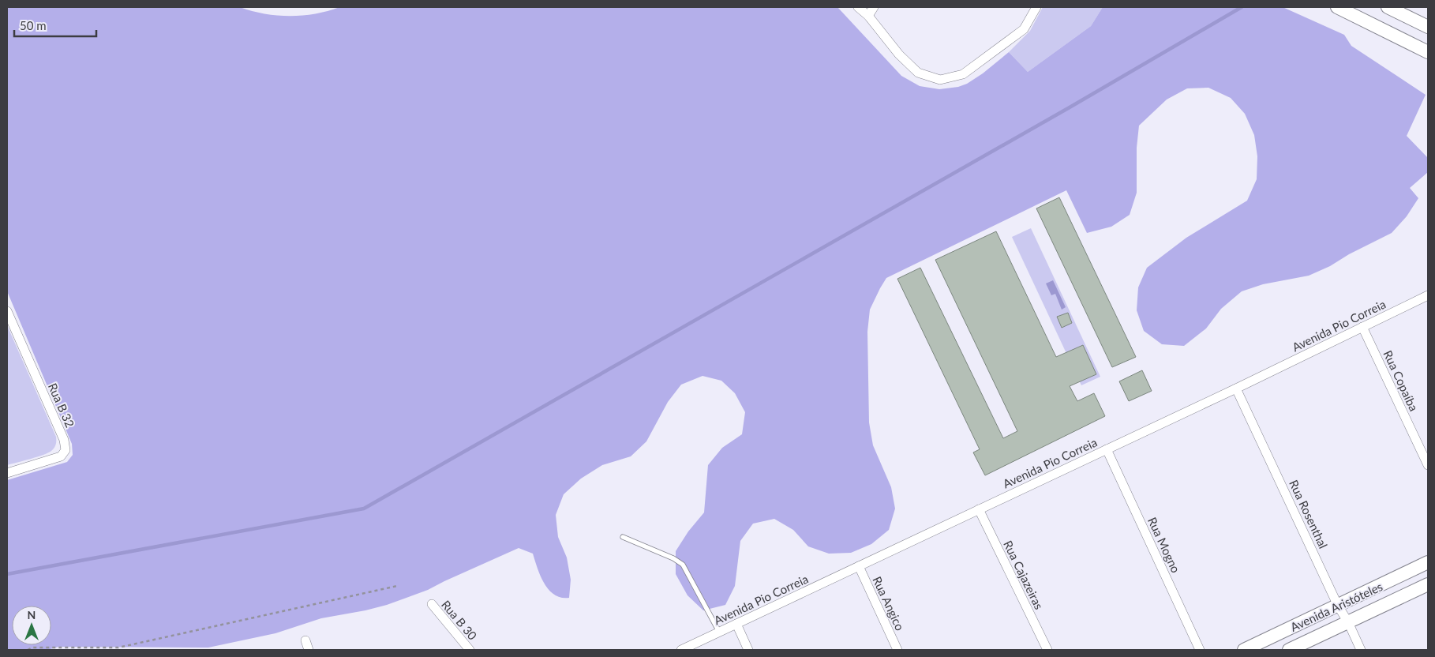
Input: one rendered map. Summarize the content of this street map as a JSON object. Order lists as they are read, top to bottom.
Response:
{
  "streets": {
    "street": [
      "Avenida Pio Correia",
      "Rua Copaíba",
      "Rua B 32",
      "Rua Rosenthal",
      "Rua Mogno",
      "Rua Cajazeiras",
      "Rua Angico",
      "Avenida Aristóteles",
      "Rua B 30"
    ]
  },
  "crossings": [
    ["Avenida Pio Correia", "Rua Copaíba"],
    ["Avenida Pio Correia", "Rua Rosenthal"],
    ["Avenida Pio Correia", "Rua Mogno"],
    ["Avenida Pio Correia", "Rua Cajazeiras"],
    ["Avenida Pio Correia", "Rua Angico"],
    ["Rua Rosenthal", "Avenida Aristóteles"]
  ],
  "scale_bar": "50 m",
  "north": "top"
}
